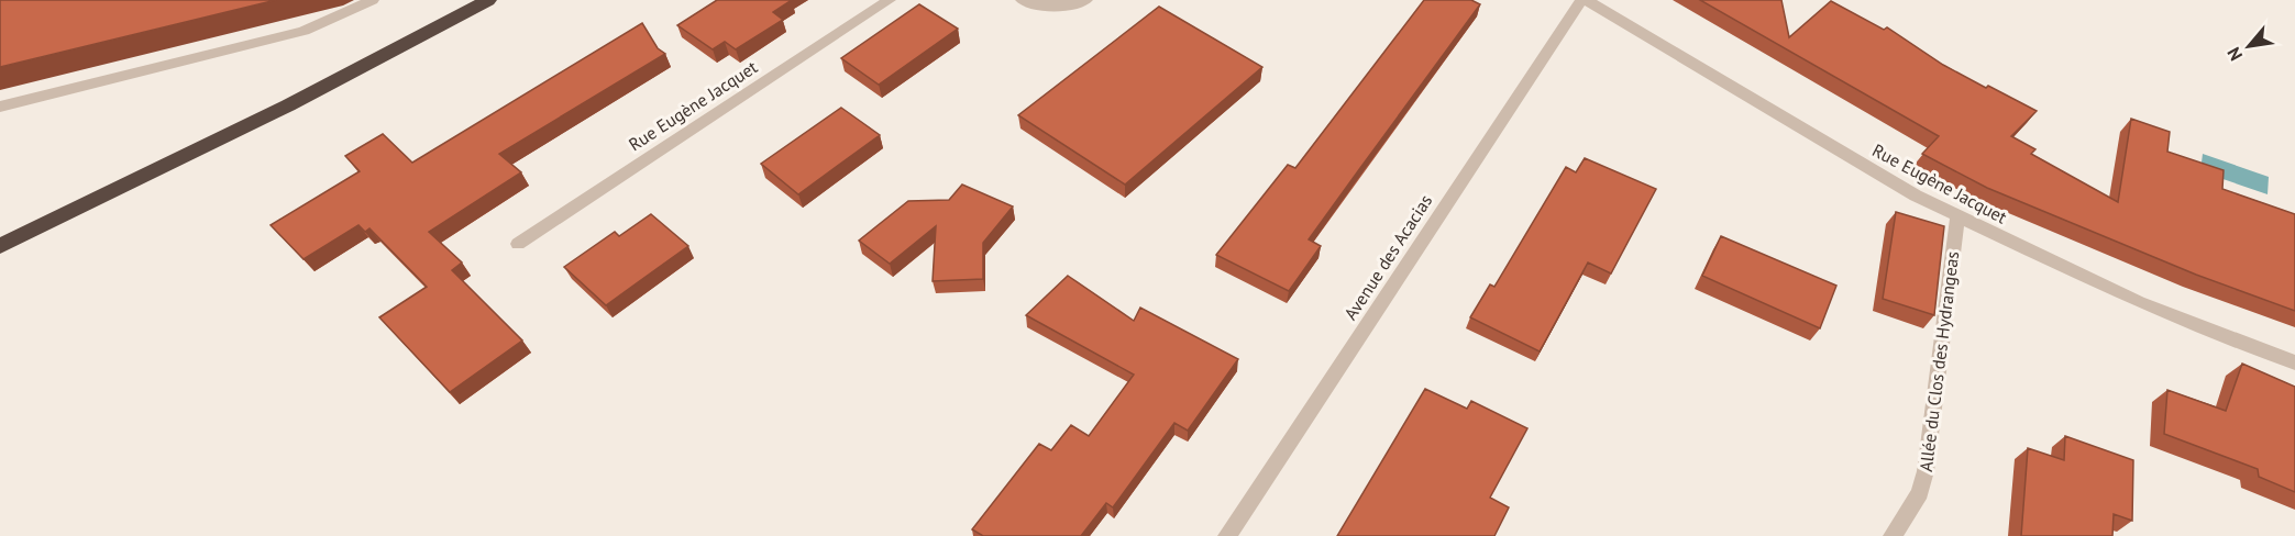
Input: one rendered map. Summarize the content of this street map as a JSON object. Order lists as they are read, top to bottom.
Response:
{
  "streets": {
    "street": ["Rue Eugène Jacquet", "Avenue des Acacias", "Allée du Clos des Hydrangeas"]
  },
  "crossings": [
    ["Rue Eugène Jacquet", "Allée du Clos des Hydrangeas"]
  ],
  "north": "bottom left"
}
